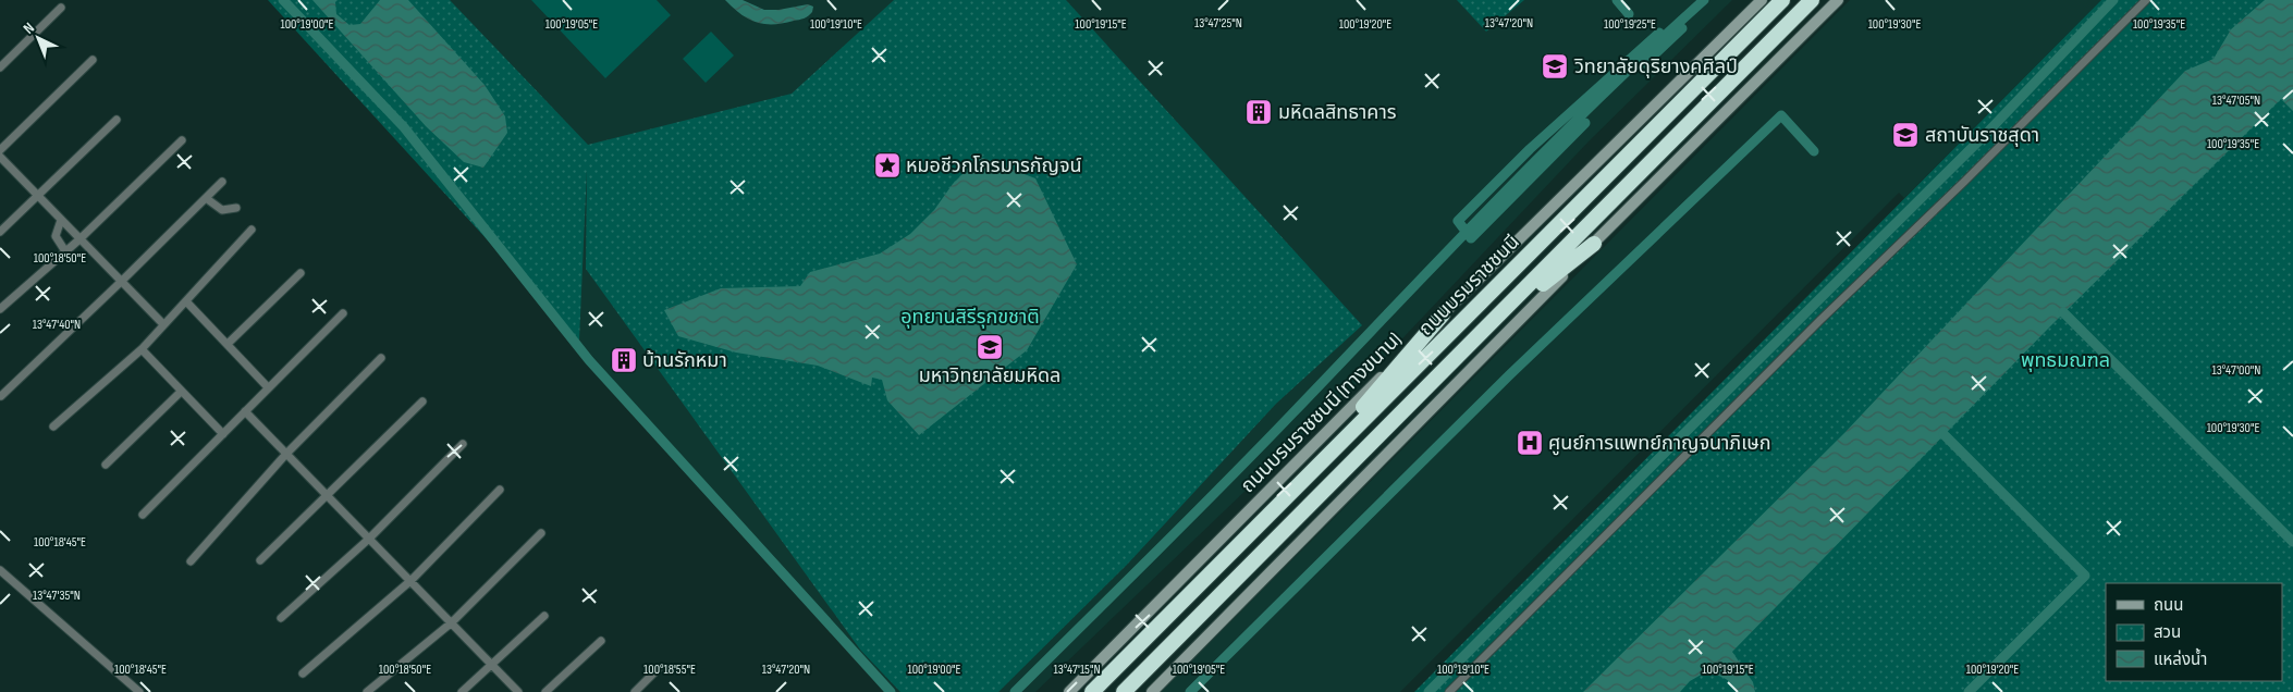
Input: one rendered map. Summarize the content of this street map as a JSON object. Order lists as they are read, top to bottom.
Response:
{
  "streets": {
    "highway": ["ถนนบรมราชชนนี"],
    "main road": ["ถนนบรมราชชนนี (ทางขนาน)"]
  },
  "parks": ["อุทยานสิรีรุกขชาติ", "พุทธมณฑล"],
  "places": {
    "school or university": ["วิทยาลัยดุริยางคศิลป์", "สถาบันราชสุดา", "มหาวิทยาลัยมหิดล"],
    "building": ["มหิดลสิทธาคาร", "บ้านรักหมา"],
    "place": ["หมอชีวกโกรมารกัญจน์"],
    "hospital": ["ศูนย์การแพทย์กาญจนาภิเษก"]
  },
  "legend": ["ถนน", "สวน", "แหล่งน้ำ"],
  "north": "top left",
  "coordinates": [
    "13°47'25\"N",
    "13°47'20\"N",
    "100°19'00\"E",
    "100°19'05\"E",
    "100°19'10\"E",
    "100°19'15\"E",
    "100°19'20\"E",
    "100°19'25\"E",
    "100°19'35\"E",
    "100°19'30\"E",
    "13°47'05\"N",
    "100°18'50\"E",
    "13°47'40\"N",
    "13°47'00\"N",
    "100°18'45\"E",
    "13°47'35\"N",
    "100°18'55\"E",
    "13°47'15\"N"
  ]
}
